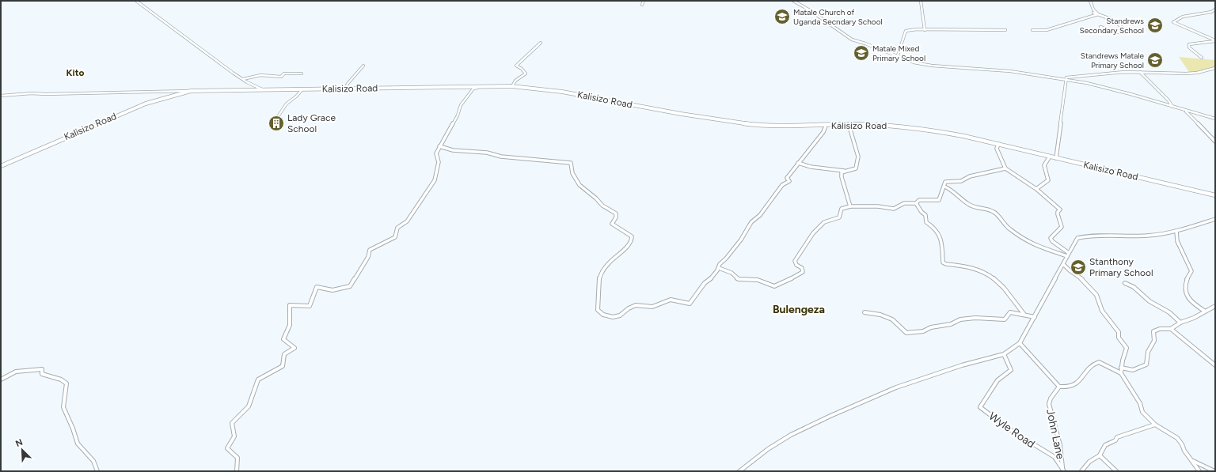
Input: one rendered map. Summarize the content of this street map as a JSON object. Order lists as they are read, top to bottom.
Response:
{
  "streets": {
    "street": ["Kalisizo Road", "Wyle Road", "John Lane"]
  },
  "crossings": [
    ["Wyle Road", "John Lane"]
  ],
  "districts": ["Kito", "Bulengeza"],
  "places": {
    "school or university": [
      "Matale Church of Uganda Secndary School",
      "Standrews Secondary School",
      "Matale Mixed Primary School",
      "Standrews Matale Primary School",
      "Stanthony Primary School"
    ],
    "building": ["Lady Grace School"]
  },
  "north": "top left"
}
